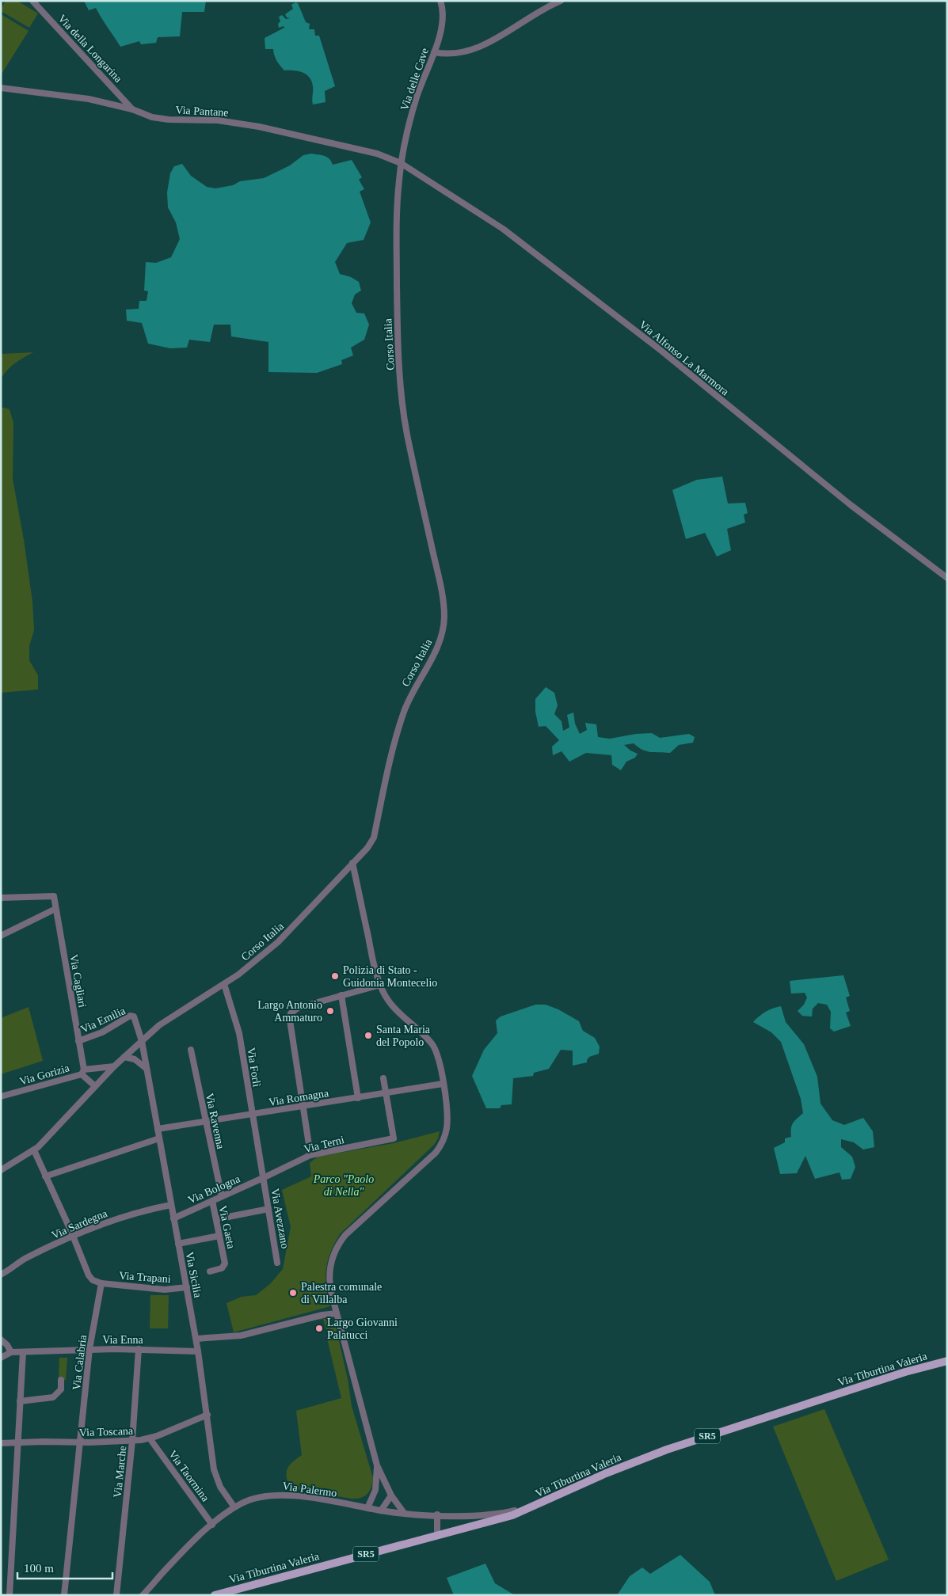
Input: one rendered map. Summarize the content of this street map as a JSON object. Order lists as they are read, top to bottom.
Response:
{
  "streets": {
    "main road": ["Via Tiburtina Valeria", "SR5"],
    "street": [
      "Via della Longarina",
      "Via delle Cave",
      "Via Pantane",
      "Corso Italia",
      "Via Alfonso La Marmora",
      "Via Cagliari",
      "Via Emilia",
      "Via Forlì",
      "Via Gorizia",
      "Via Romagna",
      "Via Ravenna",
      "Via Terni",
      "Via Bologna",
      "Via Avezzano",
      "Via Sardegna",
      "Via Gaeta",
      "Via Sicilia",
      "Via Trapani",
      "Via Enna",
      "Via Calabria",
      "Via Toscana",
      "Via Marche",
      "Via Taormina",
      "Via Palermo"
    ]
  },
  "crossings": [
    ["Via della Longarina", "Via Pantane"],
    ["Via delle Cave", "Via Pantane"],
    ["Via delle Cave", "Corso Italia"],
    ["Via delle Cave", "Via Alfonso La Marmora"],
    ["Via Pantane", "Corso Italia"],
    ["Via Pantane", "Via Alfonso La Marmora"],
    ["Corso Italia", "Via Alfonso La Marmora"],
    ["Corso Italia", "Via Emilia"],
    ["Corso Italia", "Via Forlì"],
    ["Corso Italia", "Via Gorizia"],
    ["Corso Italia", "Via Sicilia"],
    ["Via Cagliari", "Via Emilia"],
    ["Via Cagliari", "Via Gorizia"],
    ["Via Emilia", "Via Sicilia"],
    ["Via Forlì", "Via Romagna"],
    ["Via Forlì", "Via Terni"],
    ["Via Forlì", "Via Bologna"],
    ["Via Forlì", "Via Avezzano"],
    ["Via Romagna", "Via Ravenna"],
    ["Via Romagna", "Via Terni"],
    ["Via Romagna", "Via Sicilia"],
    ["Via Ravenna", "Via Bologna"],
    ["Via Terni", "Via Bologna"],
    ["Via Terni", "Via Avezzano"],
    ["Via Bologna", "Via Avezzano"],
    ["Via Bologna", "Via Gaeta"],
    ["Via Bologna", "Via Sicilia"],
    ["Via Sardegna", "Via Sicilia"],
    ["Via Sicilia", "Via Trapani"],
    ["Via Sicilia", "Via Enna"],
    ["Via Sicilia", "Via Toscana"],
    ["Via Sicilia", "Via Palermo"],
    ["Via Trapani", "Via Calabria"],
    ["Via Enna", "Via Calabria"],
    ["Via Enna", "Via Marche"],
    ["Via Calabria", "Via Toscana"],
    ["Via Tiburtina Valeria", "Via Palermo"],
    ["Via Toscana", "Via Marche"],
    ["Via Toscana", "Via Taormina"],
    ["Via Taormina", "Via Palermo"]
  ],
  "parks": ["Parco \"Paolo di Nella\""],
  "places": [
    "Polizia di Stato - Guidonia Montecelio",
    "Largo Antonio Ammaturo",
    "Santa Maria del Popolo",
    "Palestra comunale di Villalba",
    "Largo Giovanni Palatucci"
  ],
  "scale_bar": "100 m"
}
